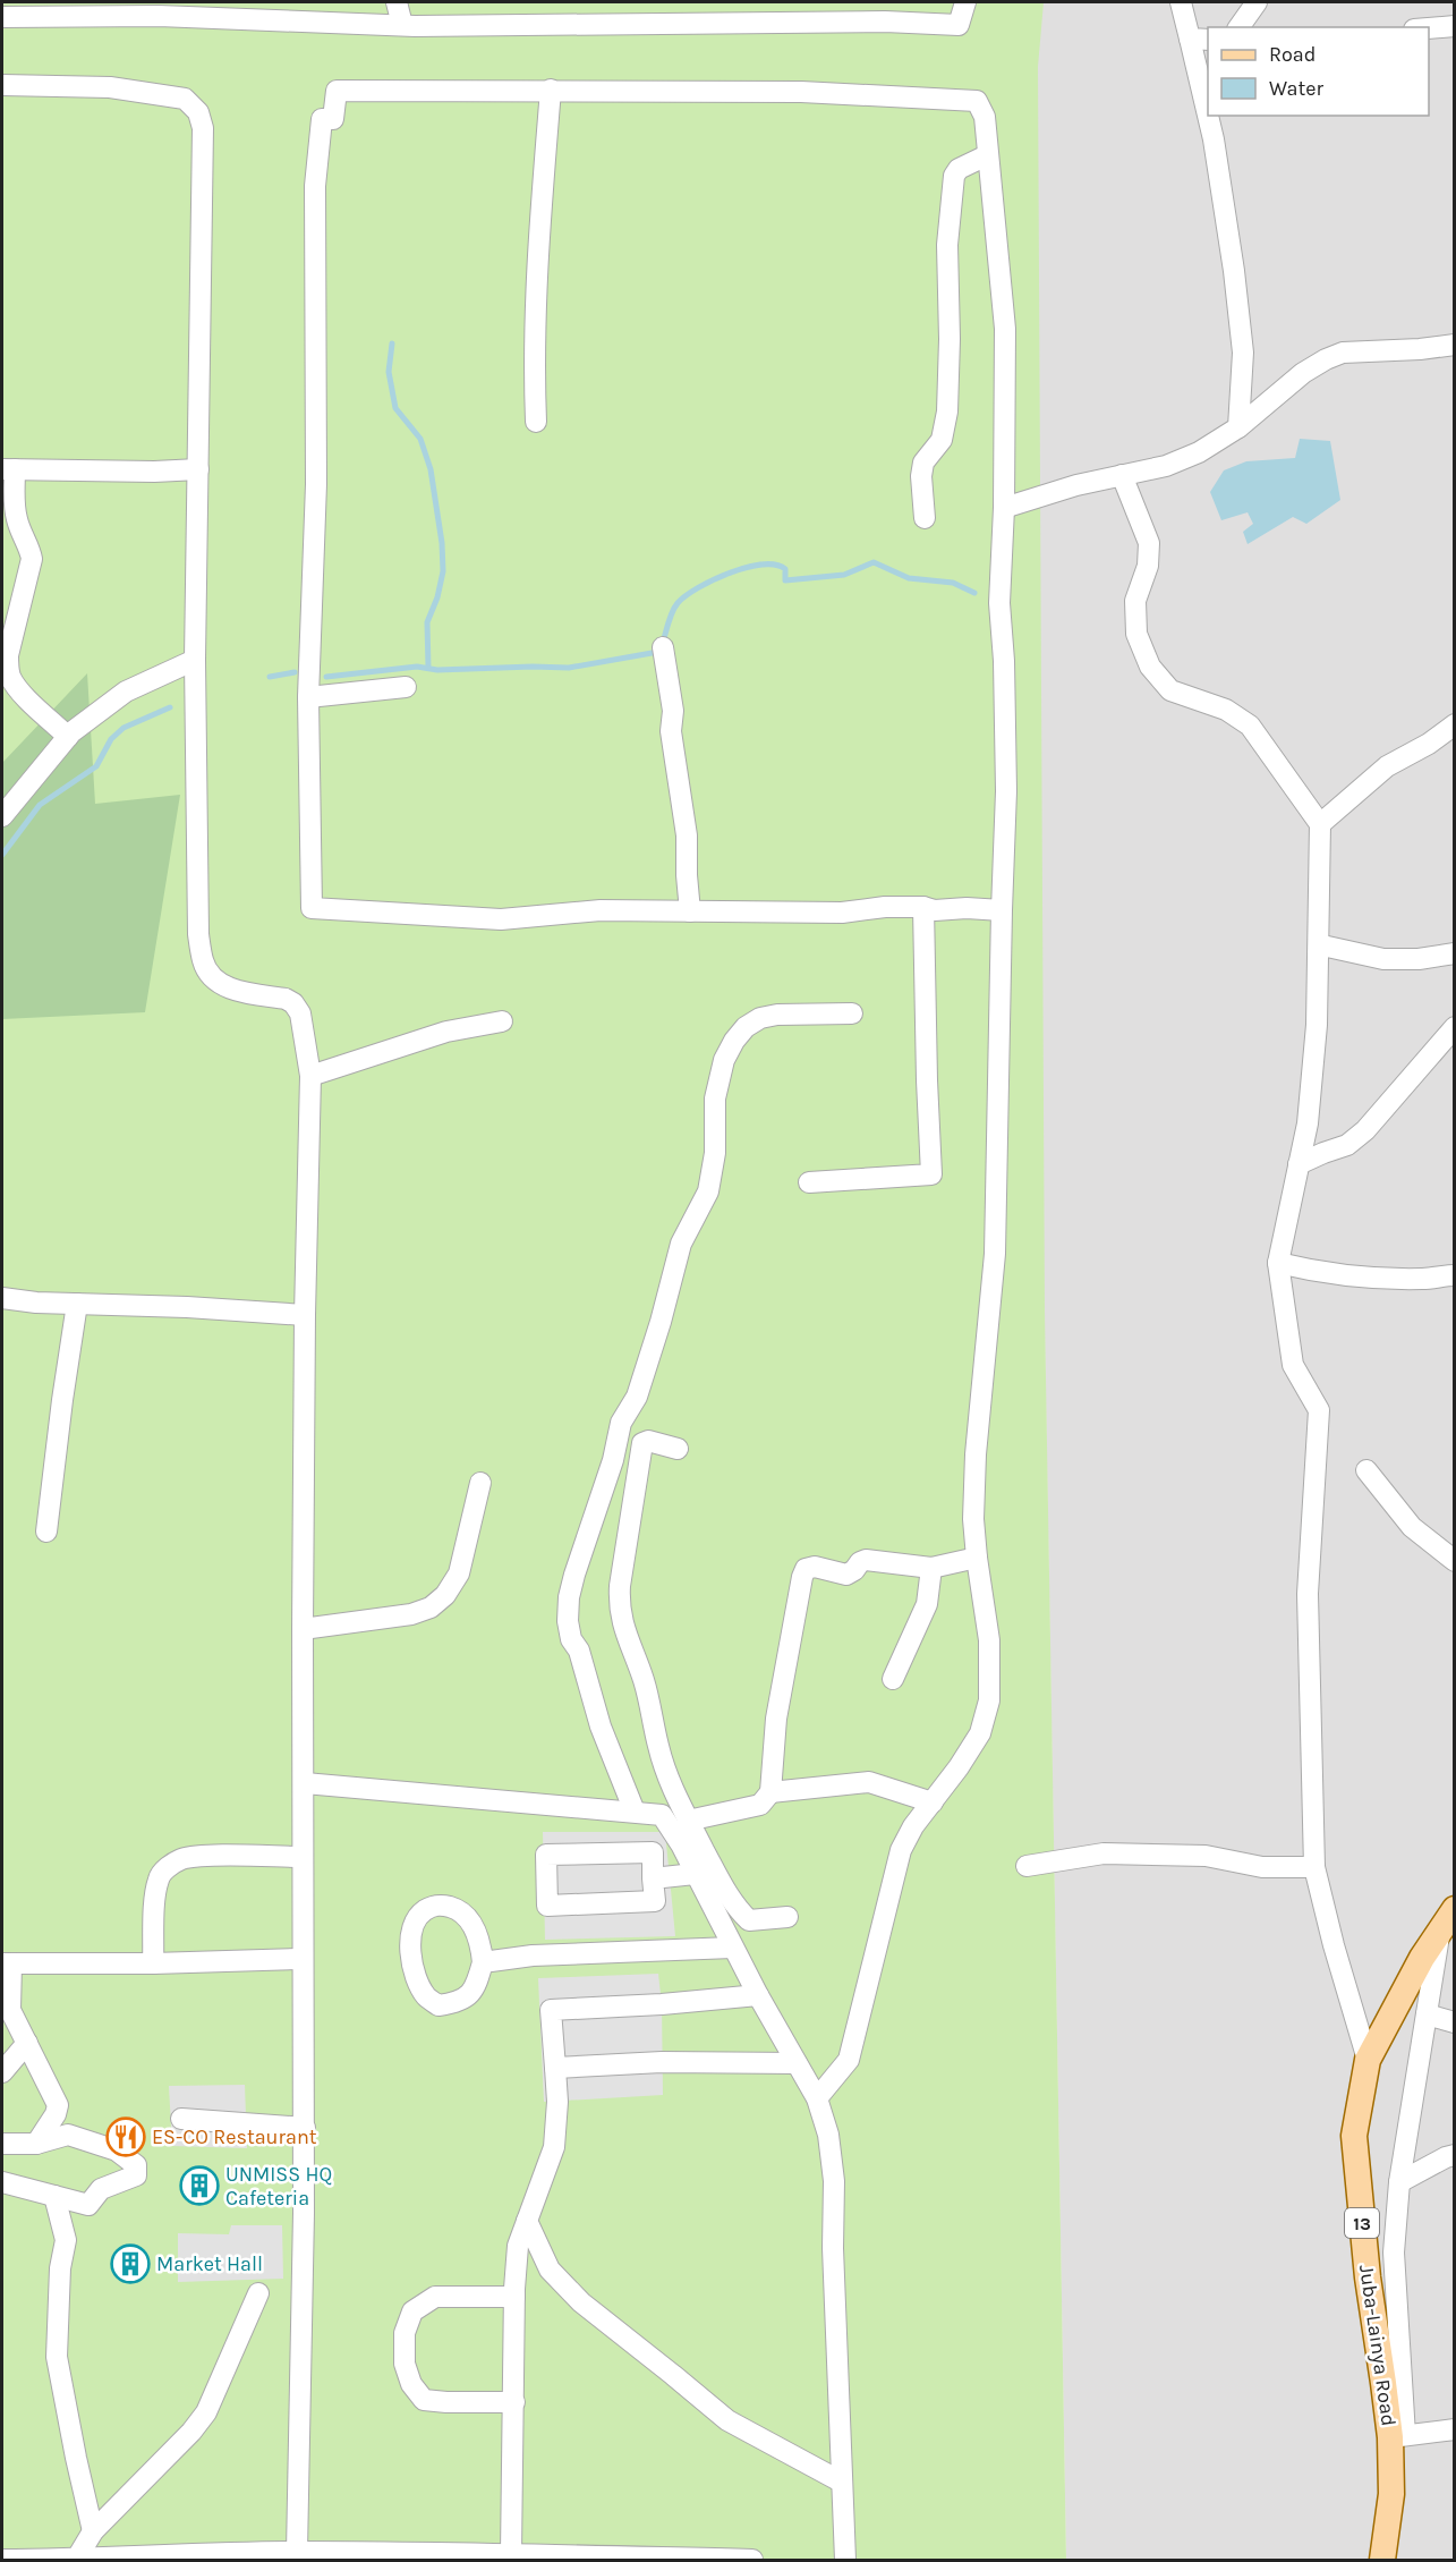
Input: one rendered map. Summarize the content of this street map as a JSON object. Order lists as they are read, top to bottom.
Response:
{
  "streets": {
    "main road": ["13", "Juba-Lainya Road"]
  },
  "places": {
    "restaurant": ["ES-CO Restaurant"],
    "building": ["UNMISS HQ Cafeteria", "Market Hall"]
  },
  "legend": ["Road", "Water"]
}
